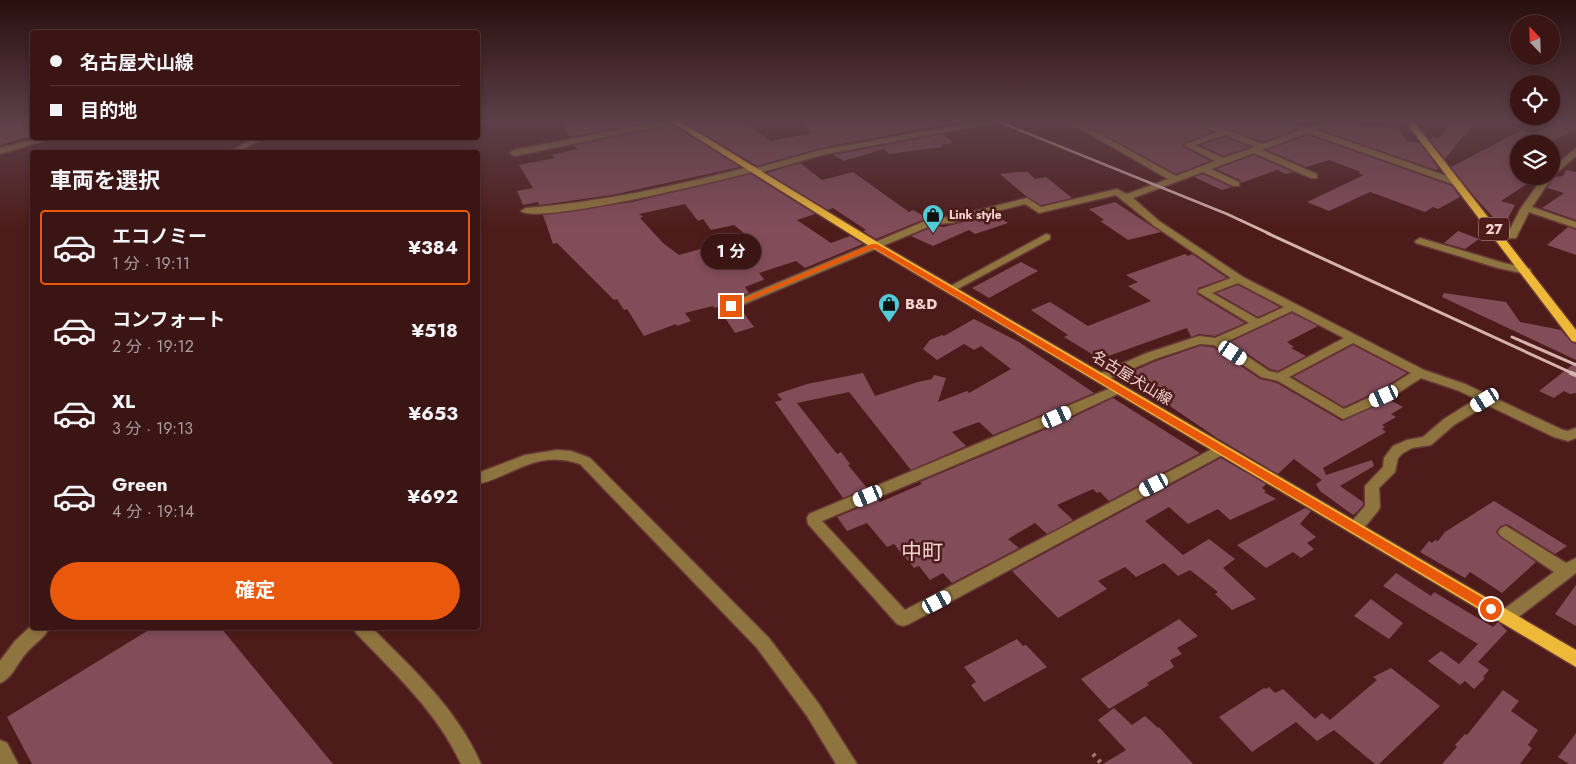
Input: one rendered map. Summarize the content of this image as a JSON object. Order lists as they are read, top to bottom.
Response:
{
  "streets": {
    "main road": ["27", "名古屋犬山線"]
  },
  "districts": ["中町"],
  "places": {
    "shop": ["Link style", "B&D"]
  },
  "north": "top left",
  "page": {
    "banner": ["名古屋犬山線", "目的地"],
    "heading": "車両を選択",
    "list": [
      {
        "name": "エコノミー",
        "note": "1 分 · 19:11",
        "value": "¥384"
      },
      {
        "name": "コンフォート",
        "note": "2 分 · 19:12",
        "value": "¥518"
      },
      {
        "name": "XL",
        "note": "3 分 · 19:13",
        "value": "¥653"
      },
      {
        "name": "Green",
        "note": "4 分 · 19:14",
        "value": "¥692"
      }
    ],
    "bubble": "1 分",
    "buttons": "確定"
  }
}
